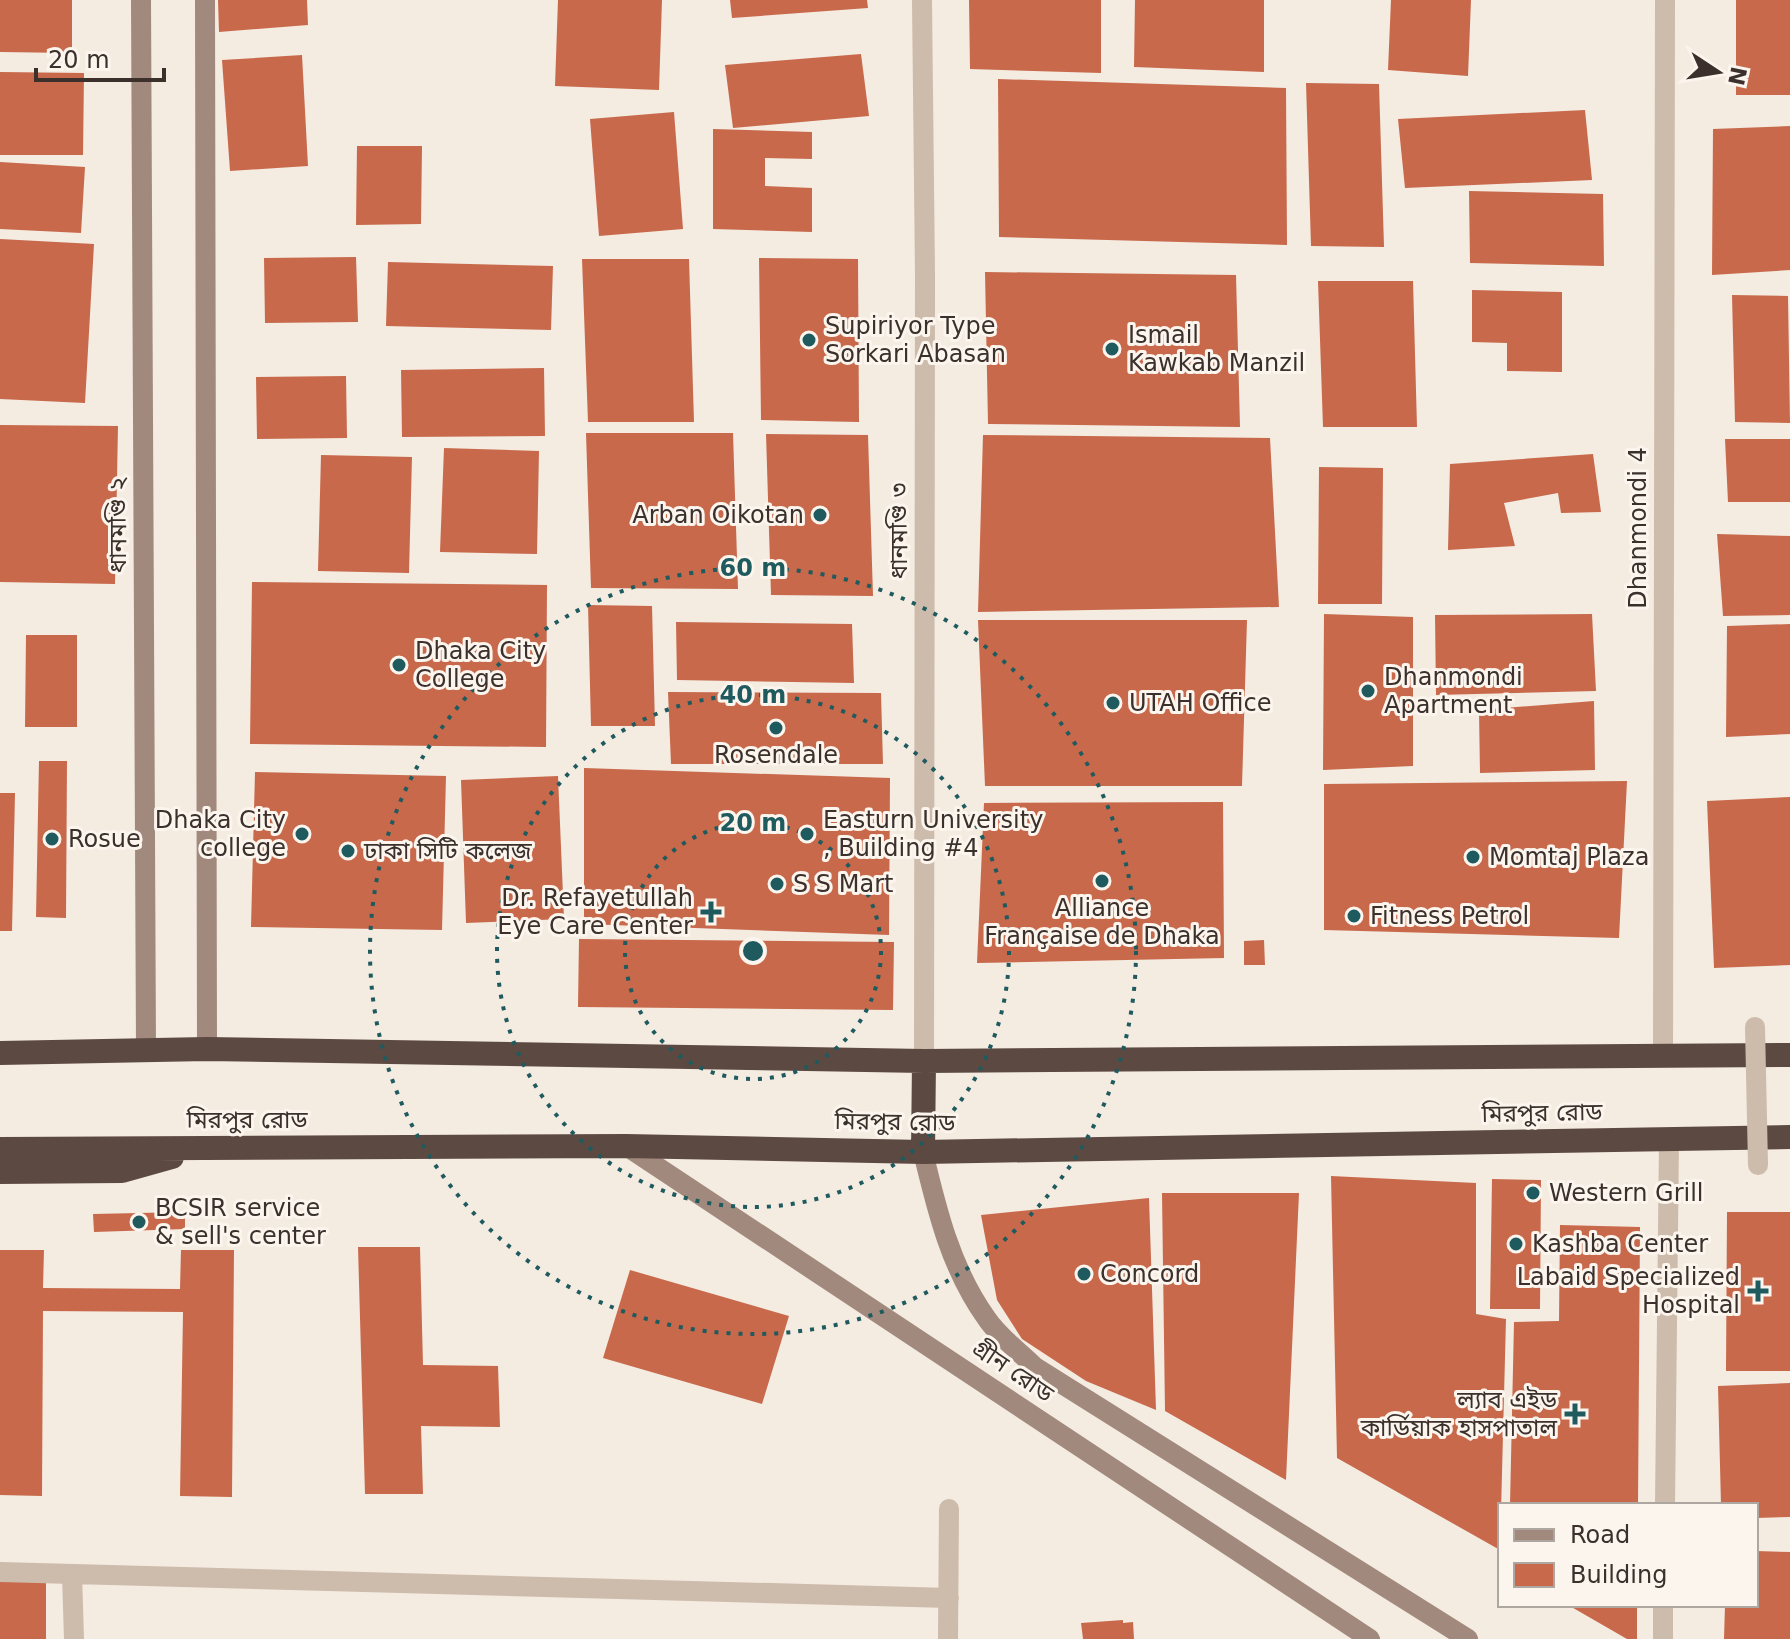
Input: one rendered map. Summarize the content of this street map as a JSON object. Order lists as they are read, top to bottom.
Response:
{
  "streets": {
    "highway": ["মিরপুর রোড"],
    "main road": ["ধানমণ্ডি ২", "গ্রীন রোড"],
    "street": ["Dhanmondi 4", "ধানমণ্ডি ৩"]
  },
  "crossings": [
    ["মিরপুর রোড", "গ্রীন রোড"]
  ],
  "places": {
    "other": [
      "Supiriyor Type Sorkari Abasan",
      "Ismail Kawkab Manzil",
      "Arban Oikotan",
      "Dhaka City College",
      "Dhanmondi Apartment",
      "UTAH Office",
      "Rosendale",
      "Dhaka City college",
      "Easturn University , Building #4",
      "Rosue",
      "ঢাকা সিটি কলেজ",
      "Momtaj Plaza",
      "Alliance Française de Dhaka",
      "S S Mart",
      "Fitness Petrol",
      "Western Grill",
      "BCSIR service & sell's center",
      "Kashba Center",
      "Concord"
    ],
    "health": ["Dr. Refayetullah Eye Care Center", "Labaid Specialized Hospital", "ল্যাব এইড কার্ডিয়াক হাসপাতাল"]
  },
  "legend": ["Road", "Building"],
  "scale_bar": "20 m",
  "north": "right",
  "rings": ["60 m", "40 m", "20 m"]
}
